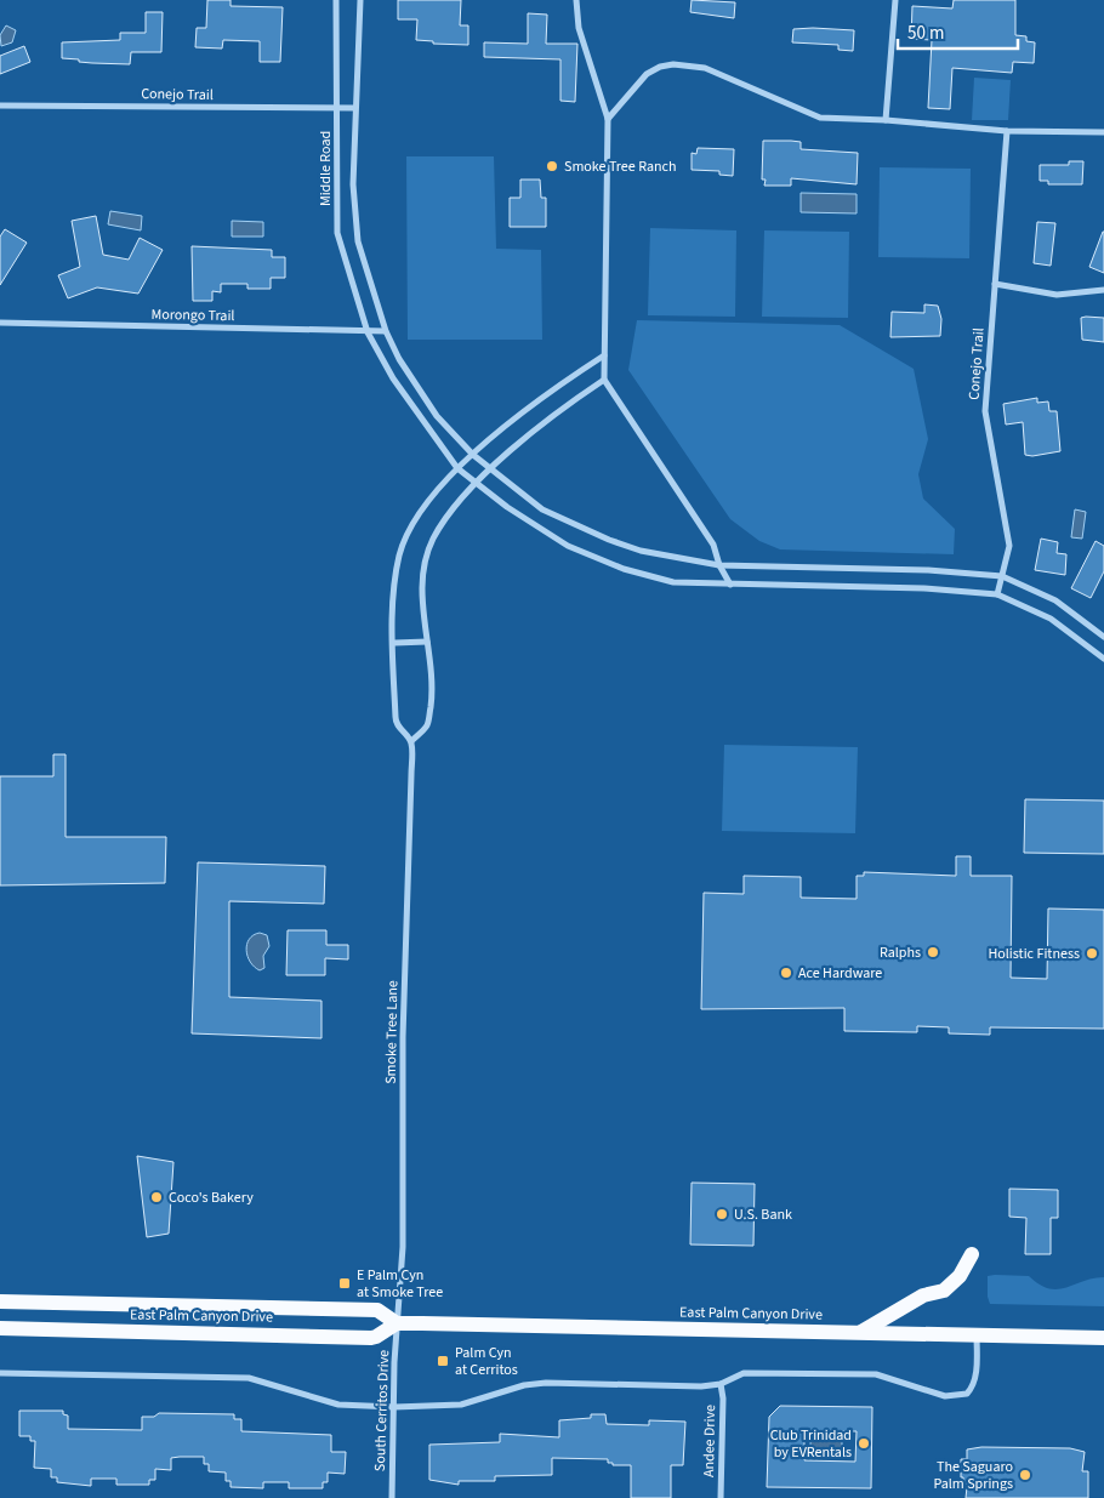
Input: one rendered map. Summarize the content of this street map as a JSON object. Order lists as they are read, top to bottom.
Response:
{
  "streets": {
    "main road": ["East Palm Canyon Drive"],
    "street": [
      "Conejo Trail",
      "Middle Road",
      "Morongo Trail",
      "Smoke Tree Lane",
      "South Cerritos Drive",
      "Andee Drive"
    ]
  },
  "crossings": [
    ["Conejo Trail", "Middle Road"],
    ["Middle Road", "Morongo Trail"],
    ["Smoke Tree Lane", "East Palm Canyon Drive"],
    ["Smoke Tree Lane", "South Cerritos Drive"],
    ["East Palm Canyon Drive", "South Cerritos Drive"]
  ],
  "places": {
    "other": [
      "Smoke Tree Ranch",
      "Ralphs",
      "Holistic Fitness",
      "Ace Hardware",
      "Coco's Bakery",
      "U.S. Bank",
      "Club Trinidad by EVRentals",
      "The Saguaro Palm Springs"
    ],
    "transit": ["E Palm Cyn at Smoke Tree", "Palm Cyn at Cerritos"]
  },
  "scale_bar": "50 m"
}
